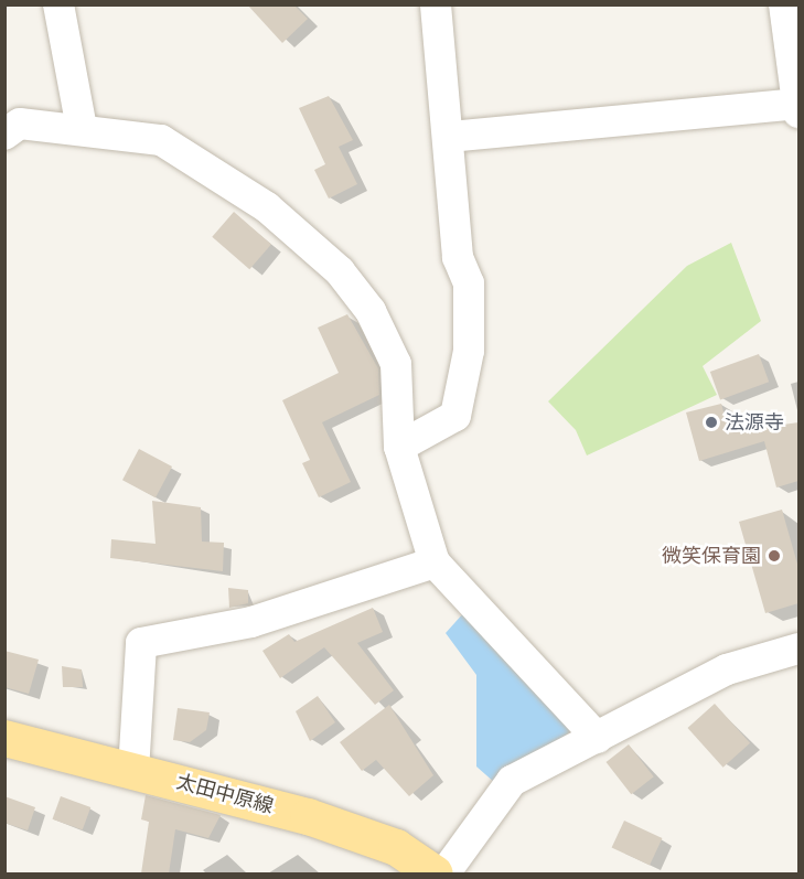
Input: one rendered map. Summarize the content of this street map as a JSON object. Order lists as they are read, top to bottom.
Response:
{
  "streets": {
    "main road": ["太田中原線"]
  },
  "places": ["法源寺", "微笑保育園"]
}
